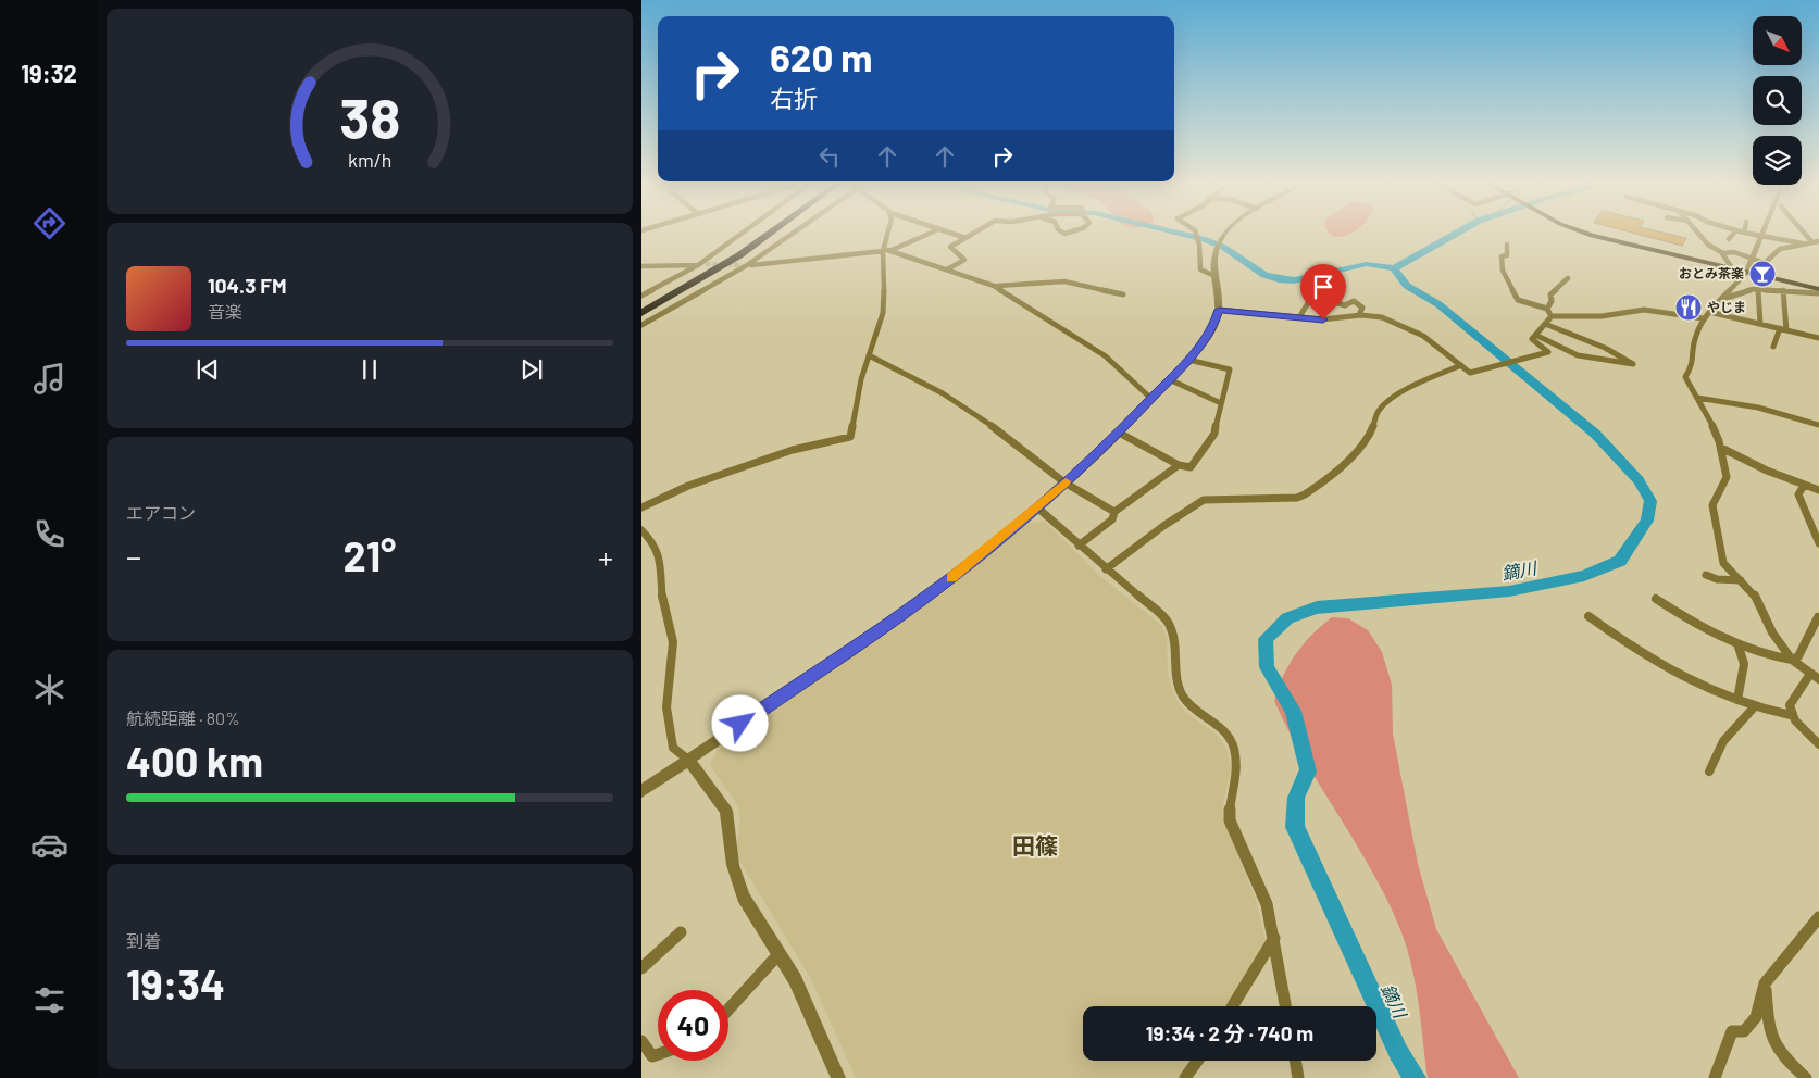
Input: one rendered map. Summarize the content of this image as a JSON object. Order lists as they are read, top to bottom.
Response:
{
  "districts": ["田篠"],
  "water": ["鏑川"],
  "places": {
    "bar": ["おとみ茶楽"],
    "restaurant": ["やじま"]
  },
  "north": "bottom right",
  "page": {
    "tabs": "19:32",
    "turn": ["620 m", "右折"],
    "song": ["104.3 FM", "音楽"],
    "tile": [
      "エアコン",
      ["航続距離 · 80%", "400 km"],
      ["到着", "19:34"]
    ],
    "heat": ["−", "21°", "+"],
    "limit": "40",
    "trip": "19:34 · 2 分 · 740 m",
    "gauge": ["38", "km/h"]
  }
}
